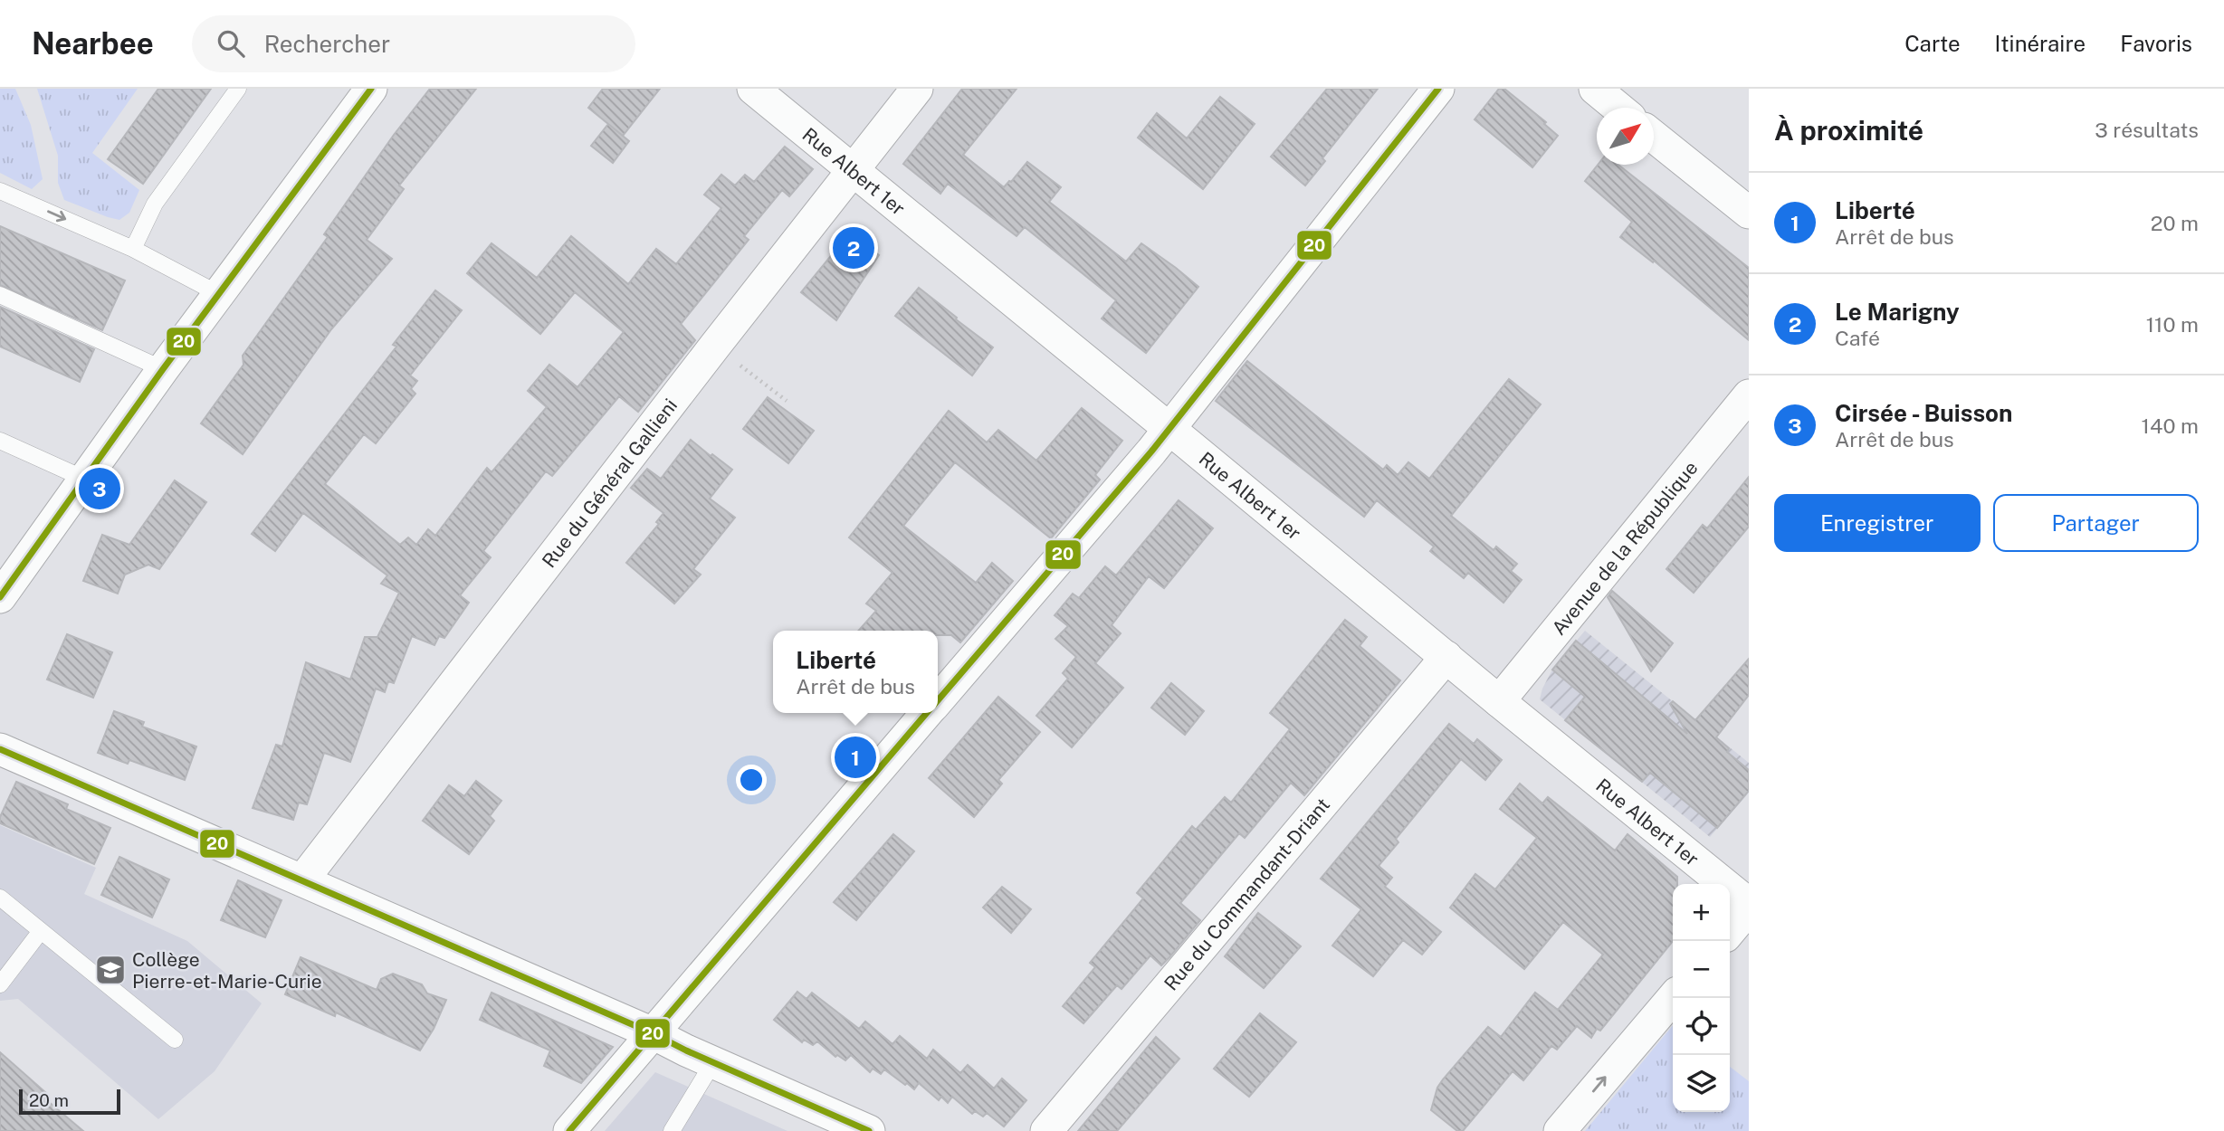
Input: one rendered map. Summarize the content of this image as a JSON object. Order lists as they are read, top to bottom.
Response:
{
  "streets": {
    "street": [
      "Rue Albert 1er",
      "Rue du Général Gallieni",
      "Avenue de la République",
      "Rue du Commandant-Driant"
    ]
  },
  "crossings": [
    ["Rue Albert 1er", "Rue du Général Gallieni"],
    ["Rue Albert 1er", "Avenue de la République"],
    ["Rue Albert 1er", "Rue du Commandant-Driant"]
  ],
  "places": {
    "school or university": ["Collège Pierre-et-Marie-Curie"]
  },
  "lines": ["transit line 20"],
  "scale_bar": "20 m",
  "north": "top right",
  "page": {
    "header": "Nearbee",
    "search": "Rechercher",
    "nav": ["Carte", "Itinéraire", "Favoris"],
    "heading": ["À proximité", "3 résultats"],
    "list": [
      {
        "mark": "1",
        "name": "Liberté",
        "note": "Arrêt de bus",
        "value": "20 m"
      },
      {
        "mark": "2",
        "name": "Le Marigny",
        "note": "Café",
        "value": "110 m"
      },
      {
        "mark": "3",
        "name": "Cirsée - Buisson",
        "note": "Arrêt de bus",
        "value": "140 m"
      }
    ],
    "pins": ["2", "3", "1"],
    "buttons": ["Enregistrer", "Partager"],
    "popup": ["Liberté", "Arrêt de bus"],
    "map_buttons": ["+", "−"],
    "scale": "20 m"
  }
}
